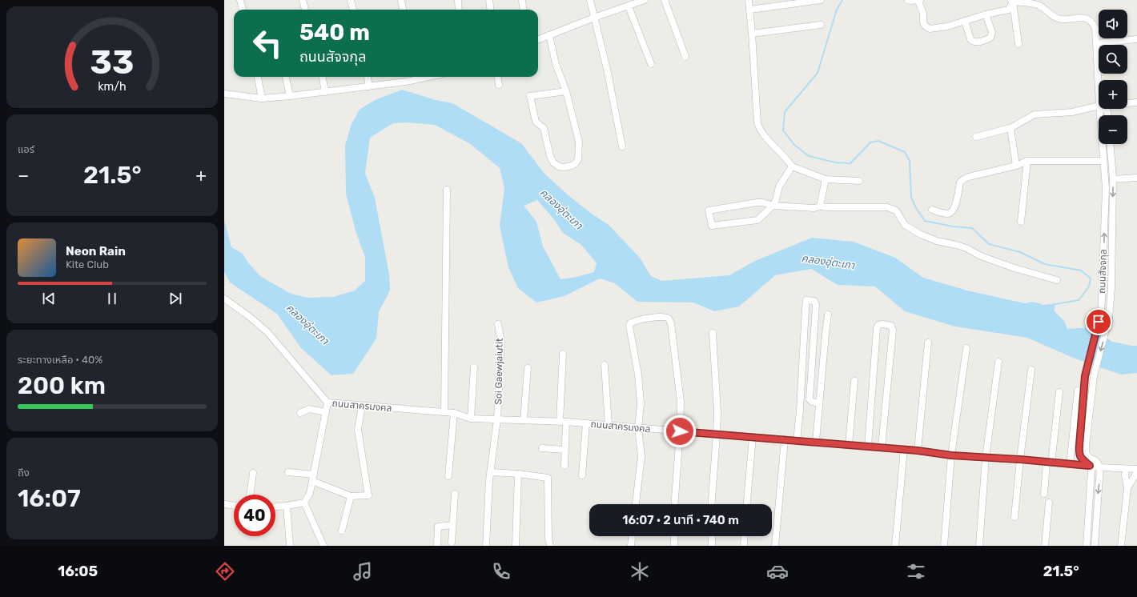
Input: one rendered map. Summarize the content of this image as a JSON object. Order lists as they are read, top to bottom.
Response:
{
  "streets": {
    "street": ["ถนนสัจจกุล", "Soi Gaewjaiutit", "ถนนสาครมงคล"]
  },
  "crossings": [
    ["ถนนสัจจกุล", "ถนนสาครมงคล"],
    ["Soi Gaewjaiutit", "ถนนสาครมงคล"]
  ],
  "water": ["คลองอุ่ตะเภา"],
  "page": {
    "map_buttons": ["+", "−"],
    "turn": ["540 m", "ถนนสัจจกุล"],
    "tile": [
      "แอร์",
      ["ระยะทางเหลือ · 40%", "200 km"],
      ["ถึง", "16:07"]
    ],
    "heat": ["−", "21.5°", "+"],
    "song": ["Neon Rain", "Kite Club"],
    "limit": "40",
    "trip": "16:07 · 2 นาที · 740 m",
    "tabs": ["16:05", "21.5°"],
    "gauge": ["33", "km/h"]
  }
}
